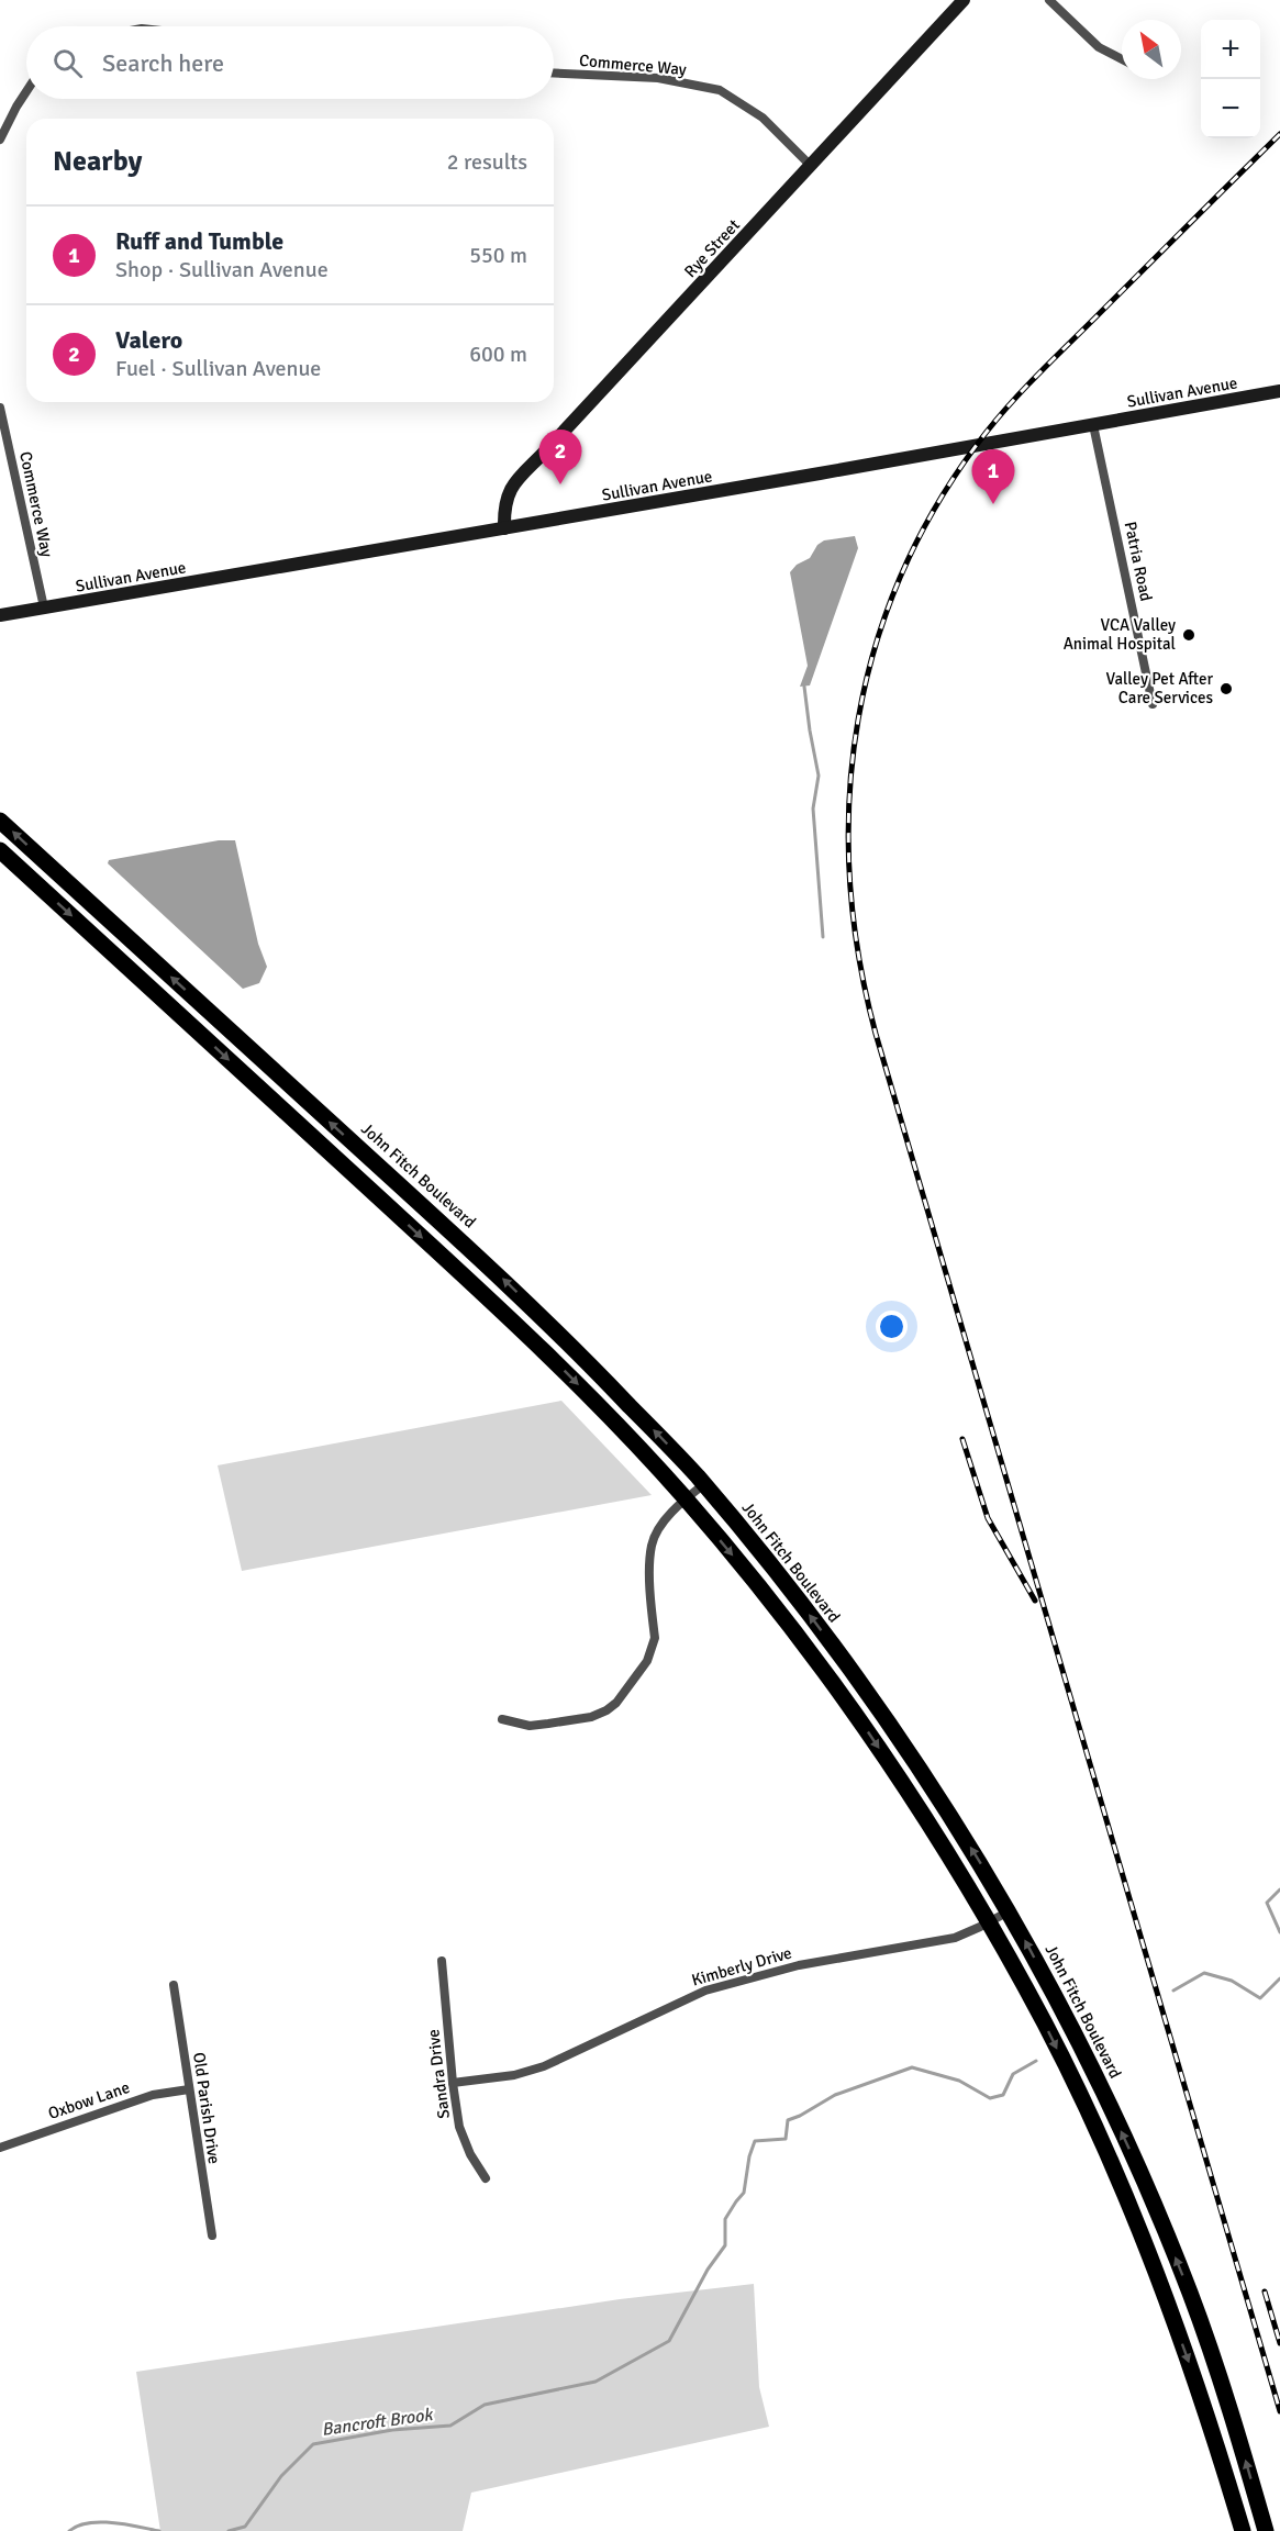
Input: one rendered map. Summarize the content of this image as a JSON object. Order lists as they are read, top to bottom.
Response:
{
  "streets": {
    "highway": ["John Fitch Boulevard"],
    "main road": ["Rye Street", "Sullivan Avenue"],
    "street": [
      "Commerce Way",
      "Patria Road",
      "Kimberly Drive",
      "Sandra Drive",
      "Oxbow Lane",
      "Old Parish Drive"
    ]
  },
  "crossings": [
    ["Commerce Way", "Rye Street"],
    ["Commerce Way", "Sullivan Avenue"],
    ["Rye Street", "Sullivan Avenue"],
    ["Sullivan Avenue", "Patria Road"],
    ["John Fitch Boulevard", "Kimberly Drive"],
    ["Kimberly Drive", "Sandra Drive"],
    ["Oxbow Lane", "Old Parish Drive"]
  ],
  "water": ["Bancroft Brook"],
  "places": ["VCA Valley Animal Hospital", "Valley Pet After Care Services"],
  "north": "top left",
  "page": {
    "map_buttons": ["+", "−"],
    "search": "Search here",
    "heading": ["Nearby", "2 results"],
    "list": [
      {
        "mark": "1",
        "name": "Ruff and Tumble",
        "note": "Shop · Sullivan Avenue",
        "value": "550 m"
      },
      {
        "mark": "2",
        "name": "Valero",
        "note": "Fuel · Sullivan Avenue",
        "value": "600 m"
      }
    ],
    "pins": ["2", "1"]
  }
}
